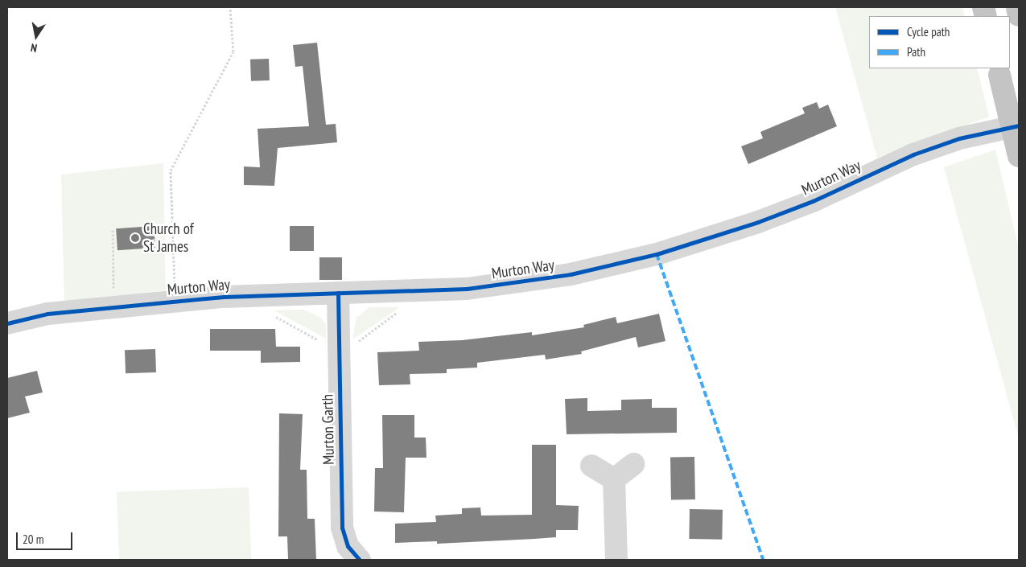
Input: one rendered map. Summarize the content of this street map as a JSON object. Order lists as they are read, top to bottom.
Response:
{
  "streets": {
    "street": ["Murton Way", "Murton Garth"]
  },
  "crossings": [
    ["Murton Way", "Murton Garth"]
  ],
  "places": ["Church of St James"],
  "legend": ["Cycle path", "Path"],
  "scale_bar": "20 m",
  "north": "bottom"
}
